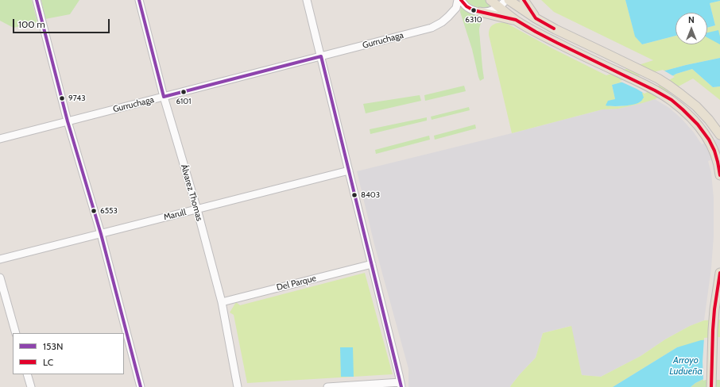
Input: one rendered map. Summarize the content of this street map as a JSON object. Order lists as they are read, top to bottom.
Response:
{
  "streets": {
    "street": [
      "Gurruchaga",
      "Álvarez Thomas",
      "Marull",
      "Del Parque"
    ]
  },
  "crossings": [
    ["Gurruchaga", "Álvarez Thomas"],
    ["Álvarez Thomas", "Marull"],
    ["Álvarez Thomas", "Del Parque"]
  ],
  "water": ["Arroyo Ludueña"],
  "places": [
    "6310",
    "6101",
    "9743",
    "8403",
    "6553"
  ],
  "lines": ["transit line 153N", "transit line LC"],
  "legend": ["153N", "LC"],
  "scale_bar": "100 m",
  "north": "top"
}
